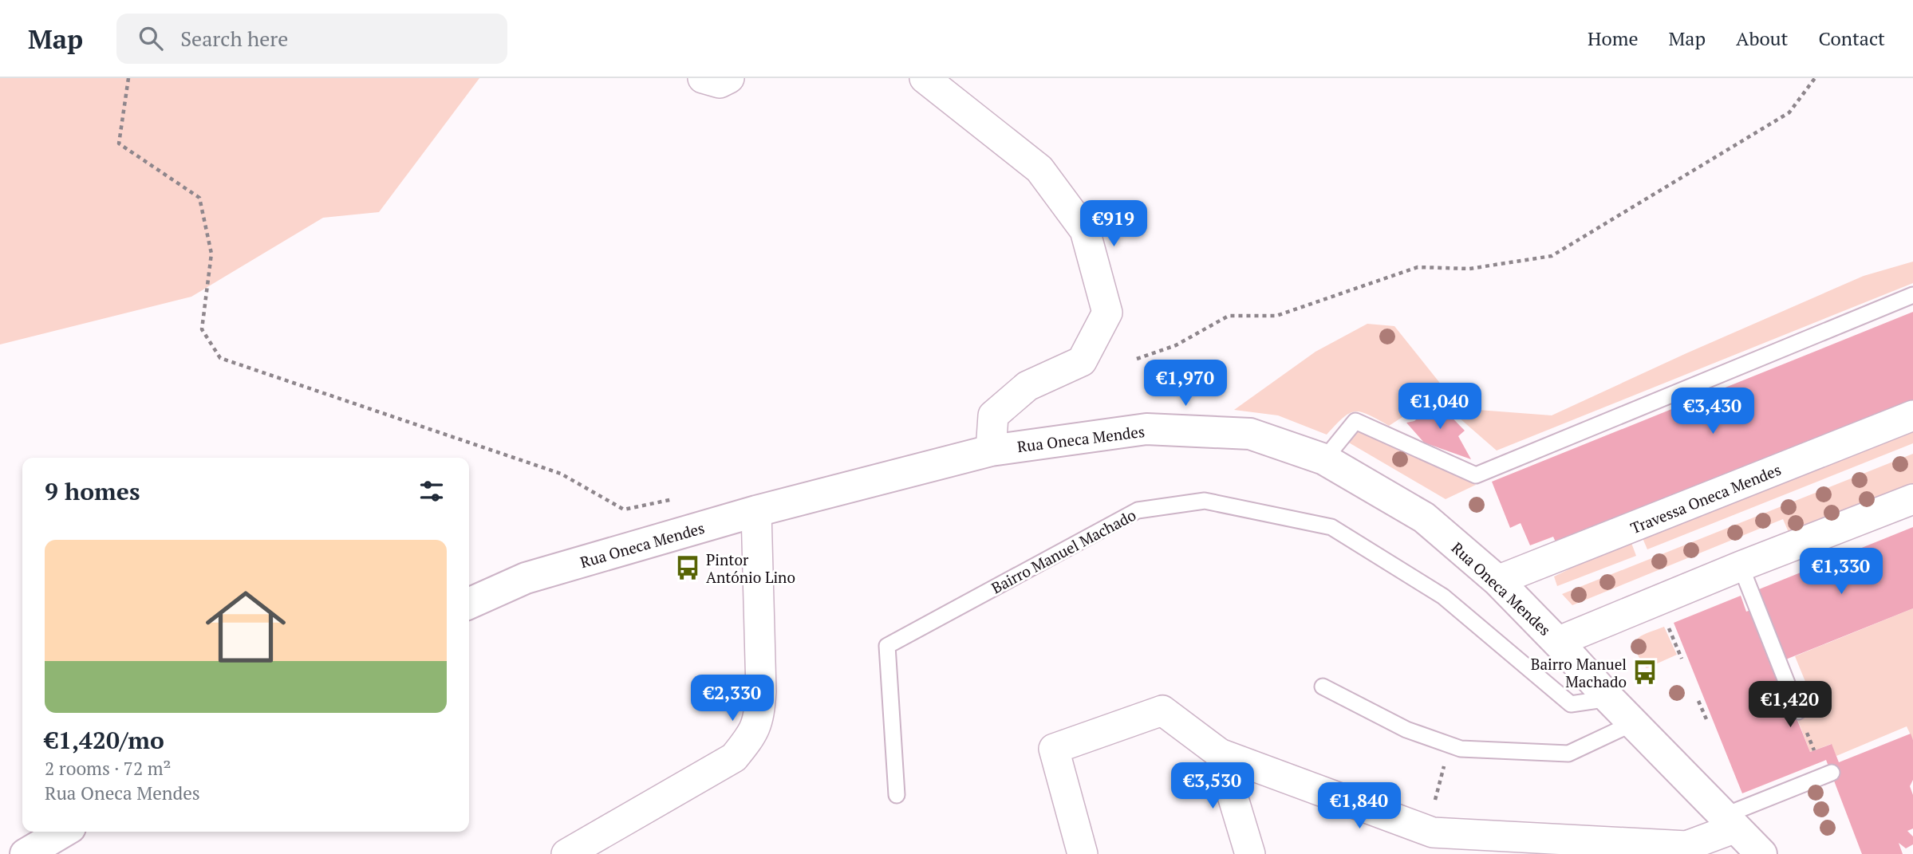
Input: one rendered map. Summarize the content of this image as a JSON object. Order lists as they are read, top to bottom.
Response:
{
  "streets": {
    "street": ["Rua Oneca Mendes", "Travessa Oneca Mendes"],
    "lane": ["Bairro Manuel Machado"]
  },
  "crossings": [
    ["Rua Oneca Mendes", "Travessa Oneca Mendes"],
    ["Rua Oneca Mendes", "Bairro Manuel Machado"]
  ],
  "places": {
    "bus stop": ["Pintor António Lino", "Bairro Manuel Machado"]
  },
  "page": {
    "header": "Map",
    "search": "Search here",
    "nav": [
      "Home",
      "Map",
      "About",
      "Contact"
    ],
    "price": [
      "€919",
      "€1,970",
      "€1,040",
      "€3,430",
      "€1,330",
      "€2,330",
      "€1,420",
      "€3,530",
      "€1,840"
    ],
    "heading": "9 homes",
    "list": [
      {
        "name": "€1,420/mo",
        "note": "2 rooms · 72 m² · Rua Oneca Mendes"
      }
    ]
  }
}
